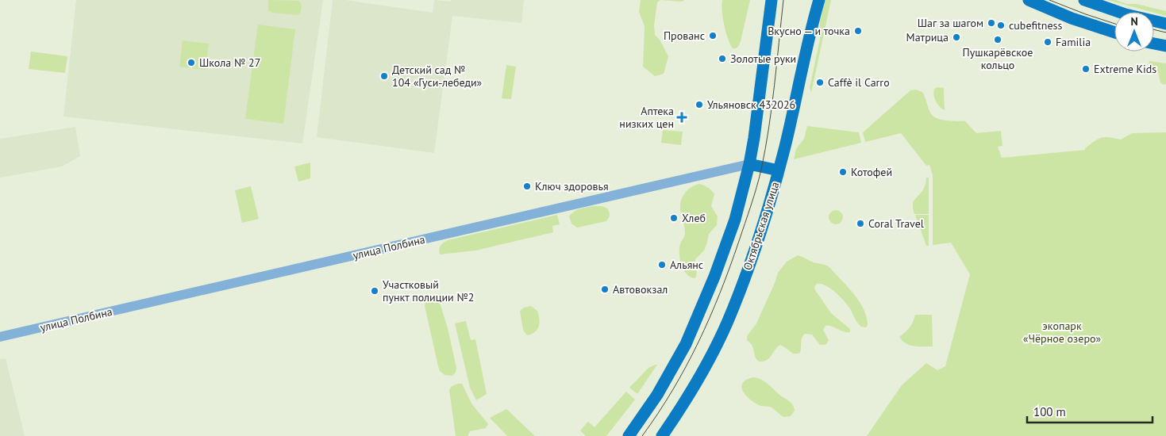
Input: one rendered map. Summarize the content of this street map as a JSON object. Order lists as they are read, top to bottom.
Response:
{
  "streets": {
    "main road": ["Октябрьская улица", "улица Полбина"]
  },
  "crossings": [
    ["Октябрьская улица", "улица Полбина"]
  ],
  "parks": ["экопарк «Чёрное озеро»"],
  "places": {
    "other": [
      "Шаг за шагом",
      "cubefitness",
      "Вкусно — и точка",
      "Прованс",
      "Матрица",
      "Пушкарёвское кольцо",
      "Familia",
      "Золотые руки",
      "Школа № 27",
      "Extreme Kids",
      "Детский сад № 104 «Гуси-лебеди»",
      "Caffè il Carro",
      "Ульяновск 432026",
      "Котофей",
      "Ключ здоровья",
      "Хлеб",
      "Coral Travel",
      "Альянс",
      "Автовокзал",
      "Участковый пункт полиции №2"
    ],
    "health": ["Аптека низких цен"]
  },
  "scale_bar": "100 m",
  "north": "top"
}
